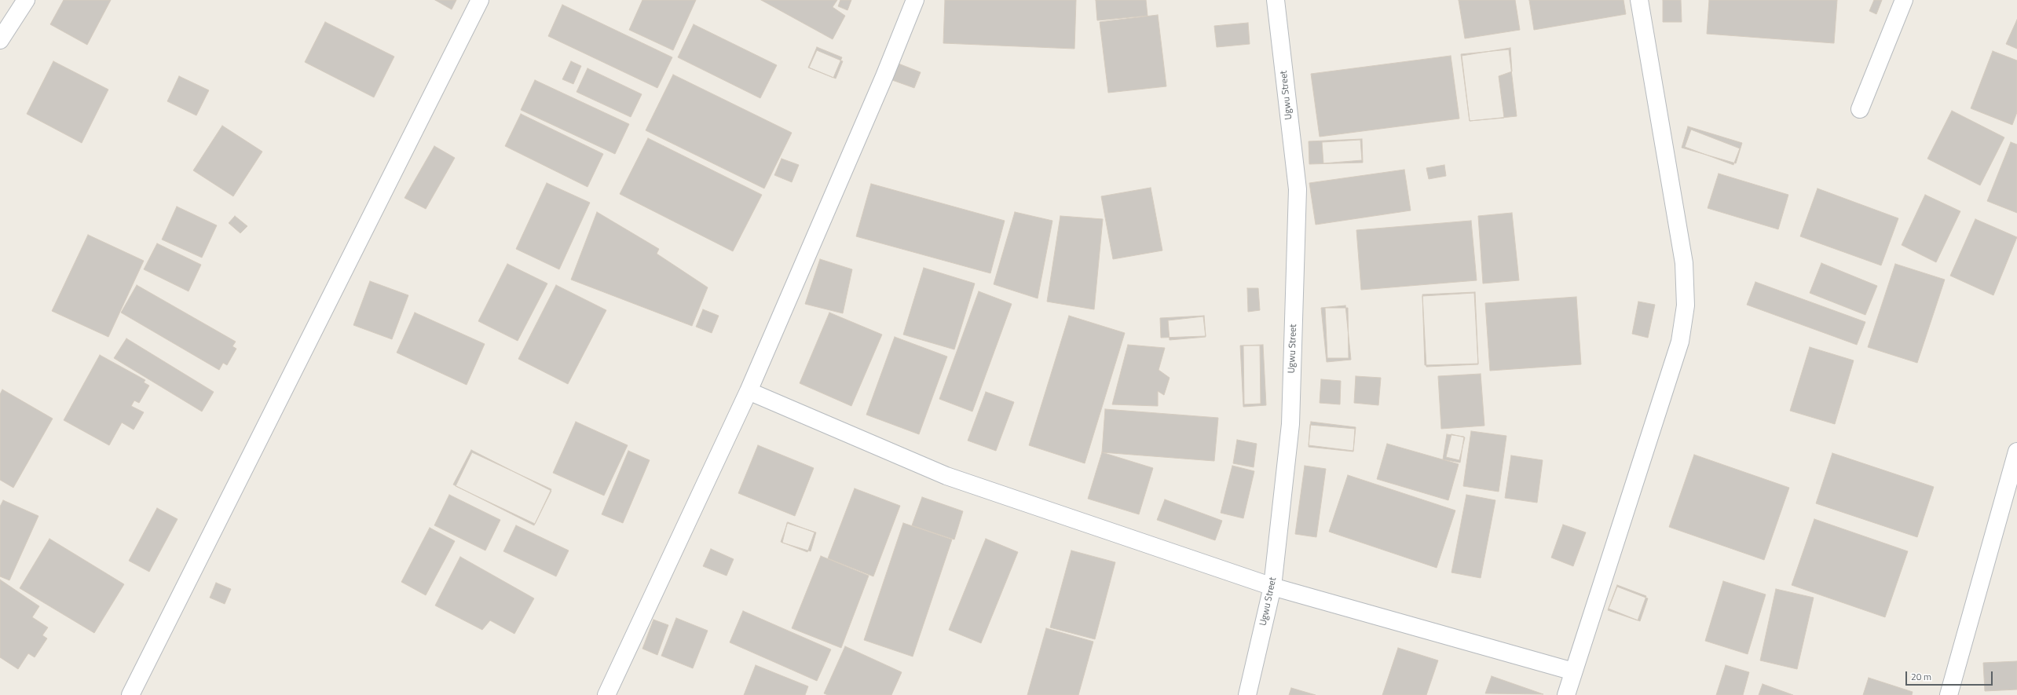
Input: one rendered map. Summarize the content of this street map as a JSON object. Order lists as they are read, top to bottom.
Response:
{
  "streets": {
    "street": ["Ugwu Street"]
  },
  "scale_bar": "20 m"
}
